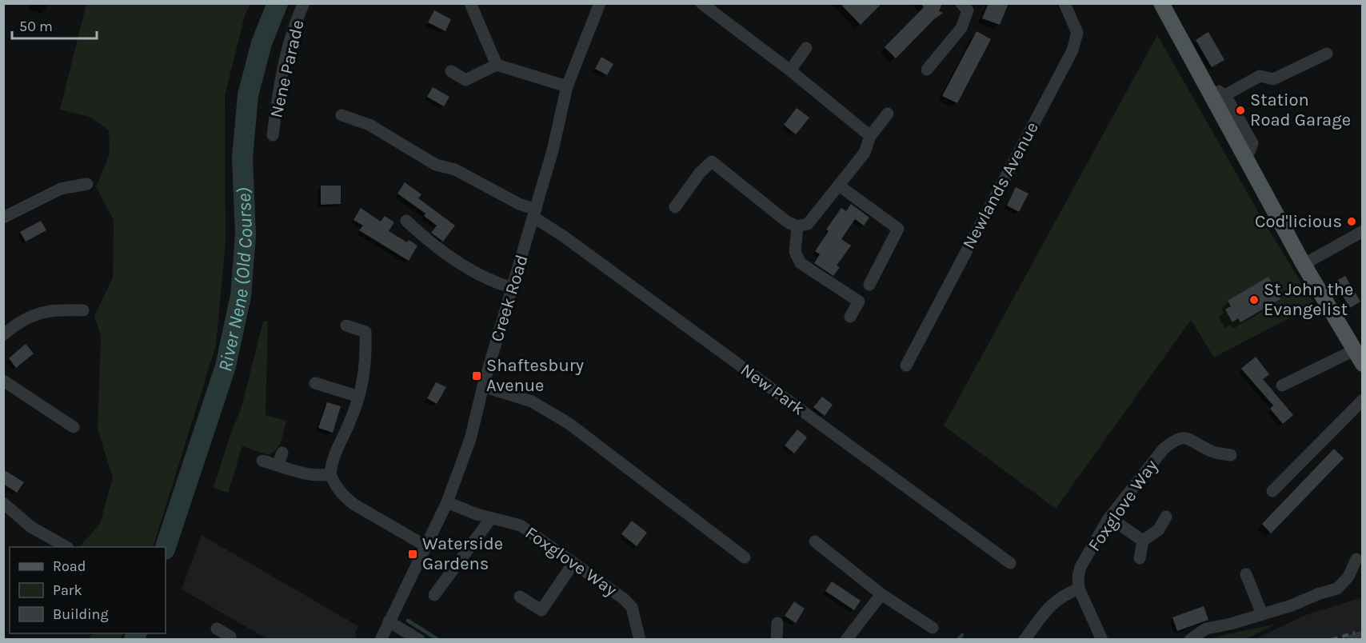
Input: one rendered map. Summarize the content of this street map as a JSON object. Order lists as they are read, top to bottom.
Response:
{
  "streets": {
    "street": [
      "Nene Parade",
      "Newlands Avenue",
      "Creek Road",
      "New Park",
      "Foxglove Way"
    ]
  },
  "crossings": [
    ["Creek Road", "New Park"],
    ["Creek Road", "Foxglove Way"]
  ],
  "water": ["River Nene (Old Course)"],
  "places": {
    "other": ["Station Road Garage", "Cod'licious", "St John the Evangelist"],
    "transit": ["Shaftesbury Avenue", "Waterside Gardens"]
  },
  "legend": ["Road", "Park", "Building"],
  "scale_bar": "50 m"
}
